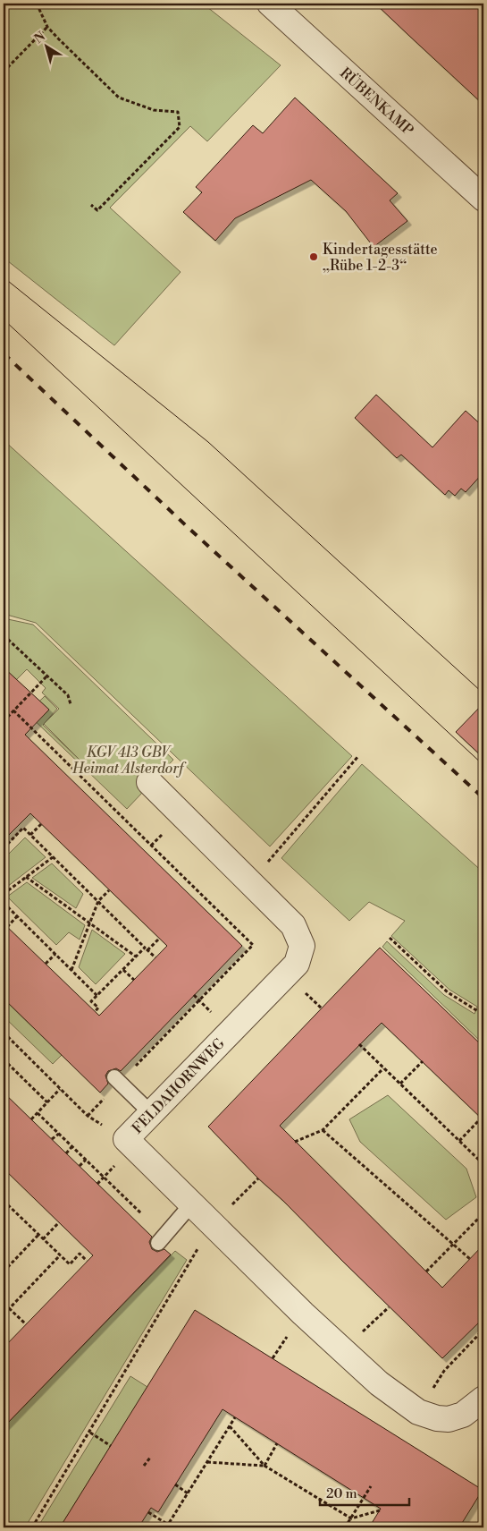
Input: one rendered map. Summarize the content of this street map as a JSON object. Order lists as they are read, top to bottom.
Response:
{
  "streets": {
    "street": ["RÜBENKAMP", "FELDAHORNWEG"]
  },
  "parks": ["KGV 413 GBV Heimat Alsterdorf"],
  "places": ["Kindertagesstätte „Rübe 1-2-3“"],
  "scale_bar": "20 m",
  "north": "top left"
}
